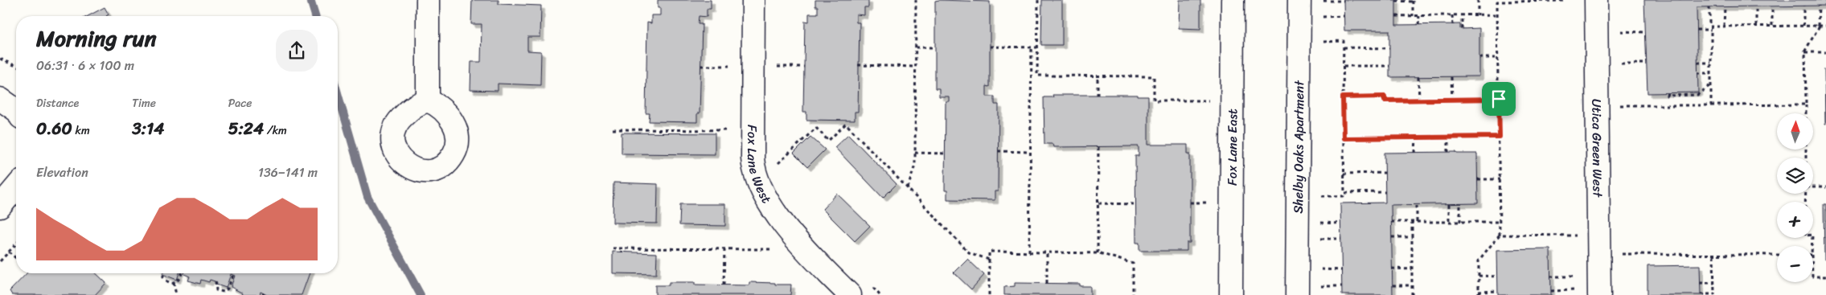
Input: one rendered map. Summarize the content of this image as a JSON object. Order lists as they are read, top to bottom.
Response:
{
  "streets": {
    "street": [
      "Fox Lane East",
      "Shelby Oaks Apartment",
      "Utica Green West",
      "Fox Lane West"
    ]
  },
  "north": "top",
  "page": {
    "heading": ["Morning run", "06:31 · 6 × 100 m"],
    "stats": [
      ["Distance", "0.60 km"],
      ["Time", "3:14"],
      ["Pace", "5:24 /km"]
    ],
    "map_buttons": ["+", "−"],
    "chart": ["Elevation", "136–141 m"]
  }
}
